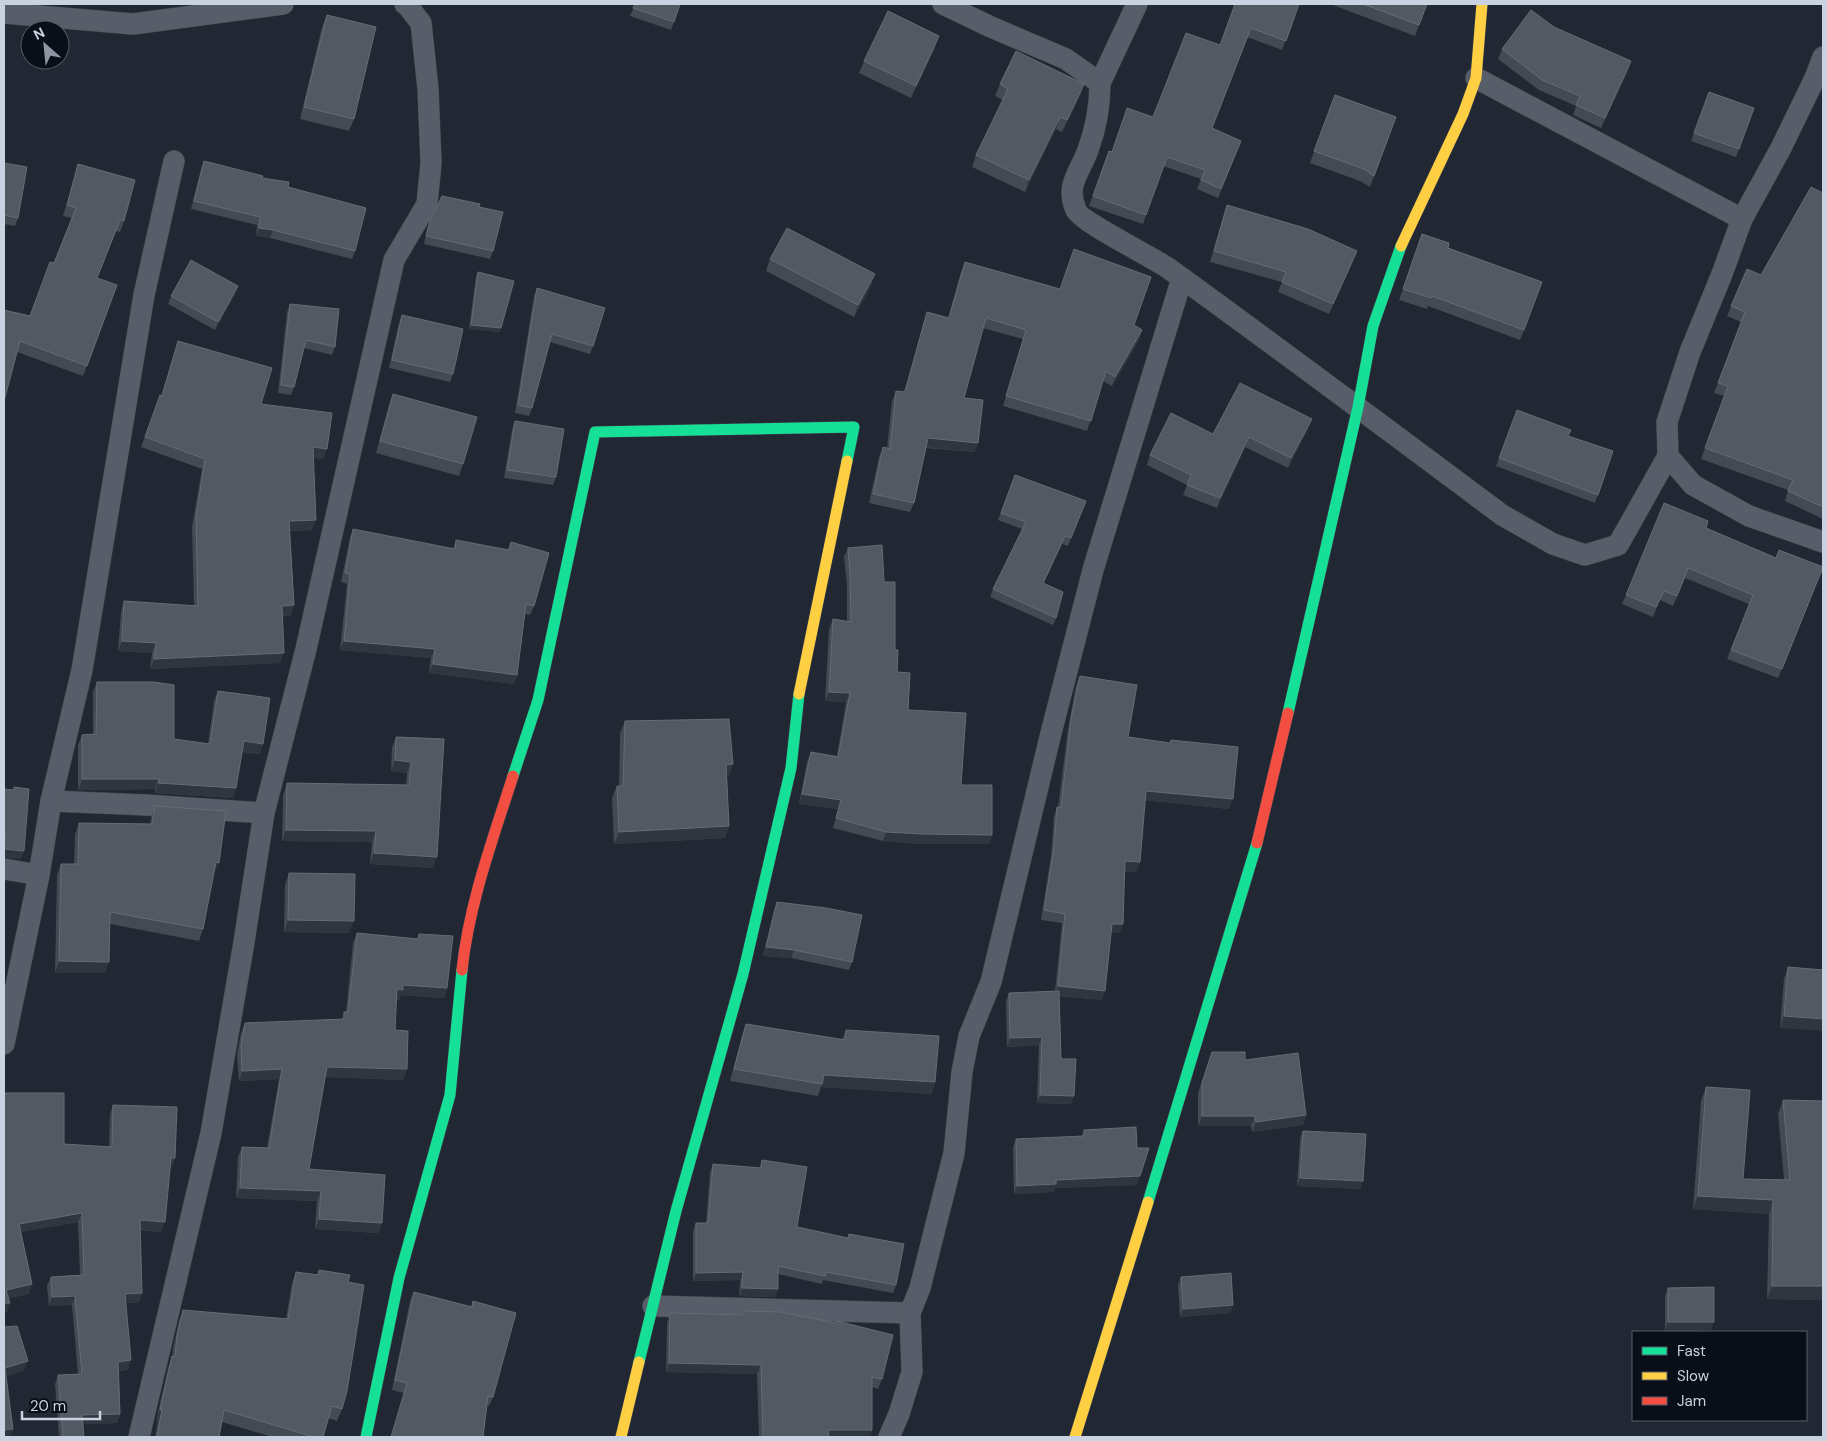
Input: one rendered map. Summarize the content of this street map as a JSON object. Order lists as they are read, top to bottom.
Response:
{
  "legend": ["Fast", "Slow", "Jam"],
  "scale_bar": "20 m",
  "north": "top left"
}
